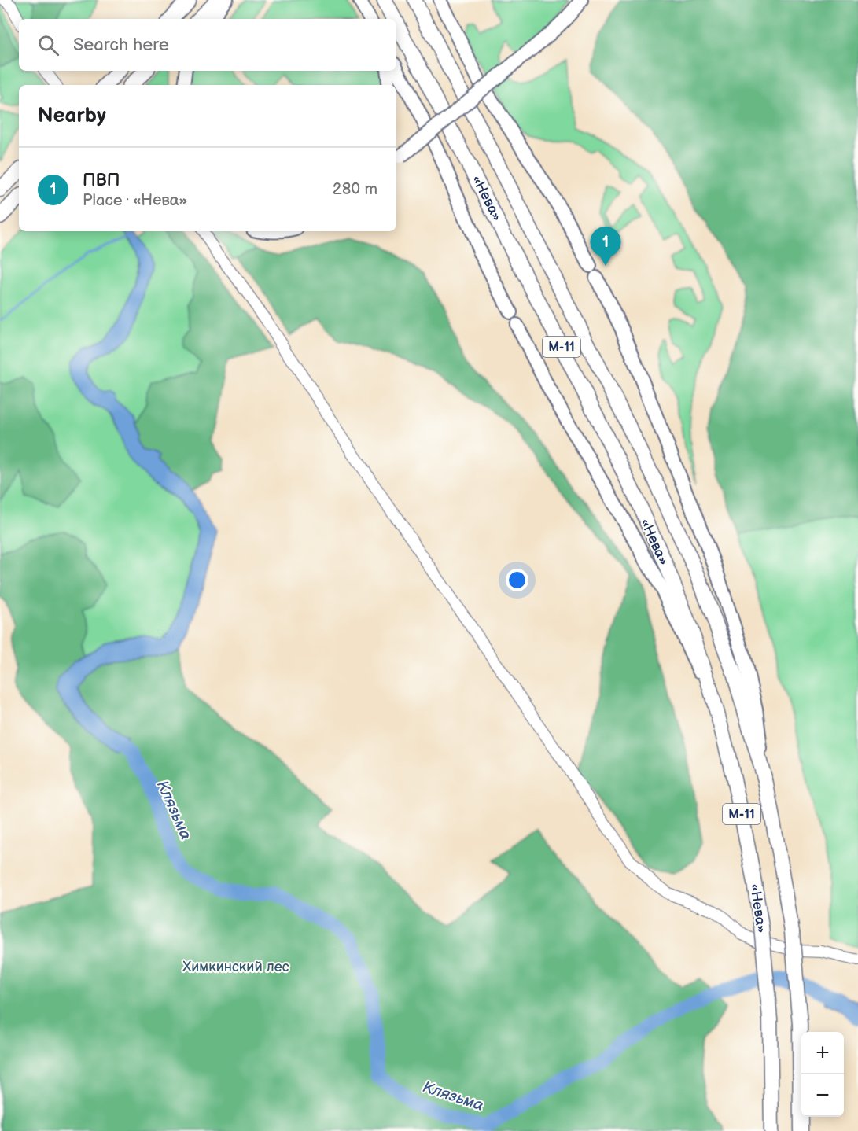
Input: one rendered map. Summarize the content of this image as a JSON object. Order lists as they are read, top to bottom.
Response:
{
  "streets": {
    "highway": ["«Нева»", "М-11"]
  },
  "crossings": [
    ["«Нева»", "М-11"]
  ],
  "water": ["Клязьма"],
  "parks": ["Химкинский лес"],
  "page": {
    "search": "Search here",
    "heading": "Nearby",
    "list": [
      {
        "mark": "1",
        "name": "ПВП",
        "note": "Place · «Нева»",
        "value": "280 m"
      }
    ],
    "pins": "1",
    "map_buttons": ["+", "−"]
  }
}
